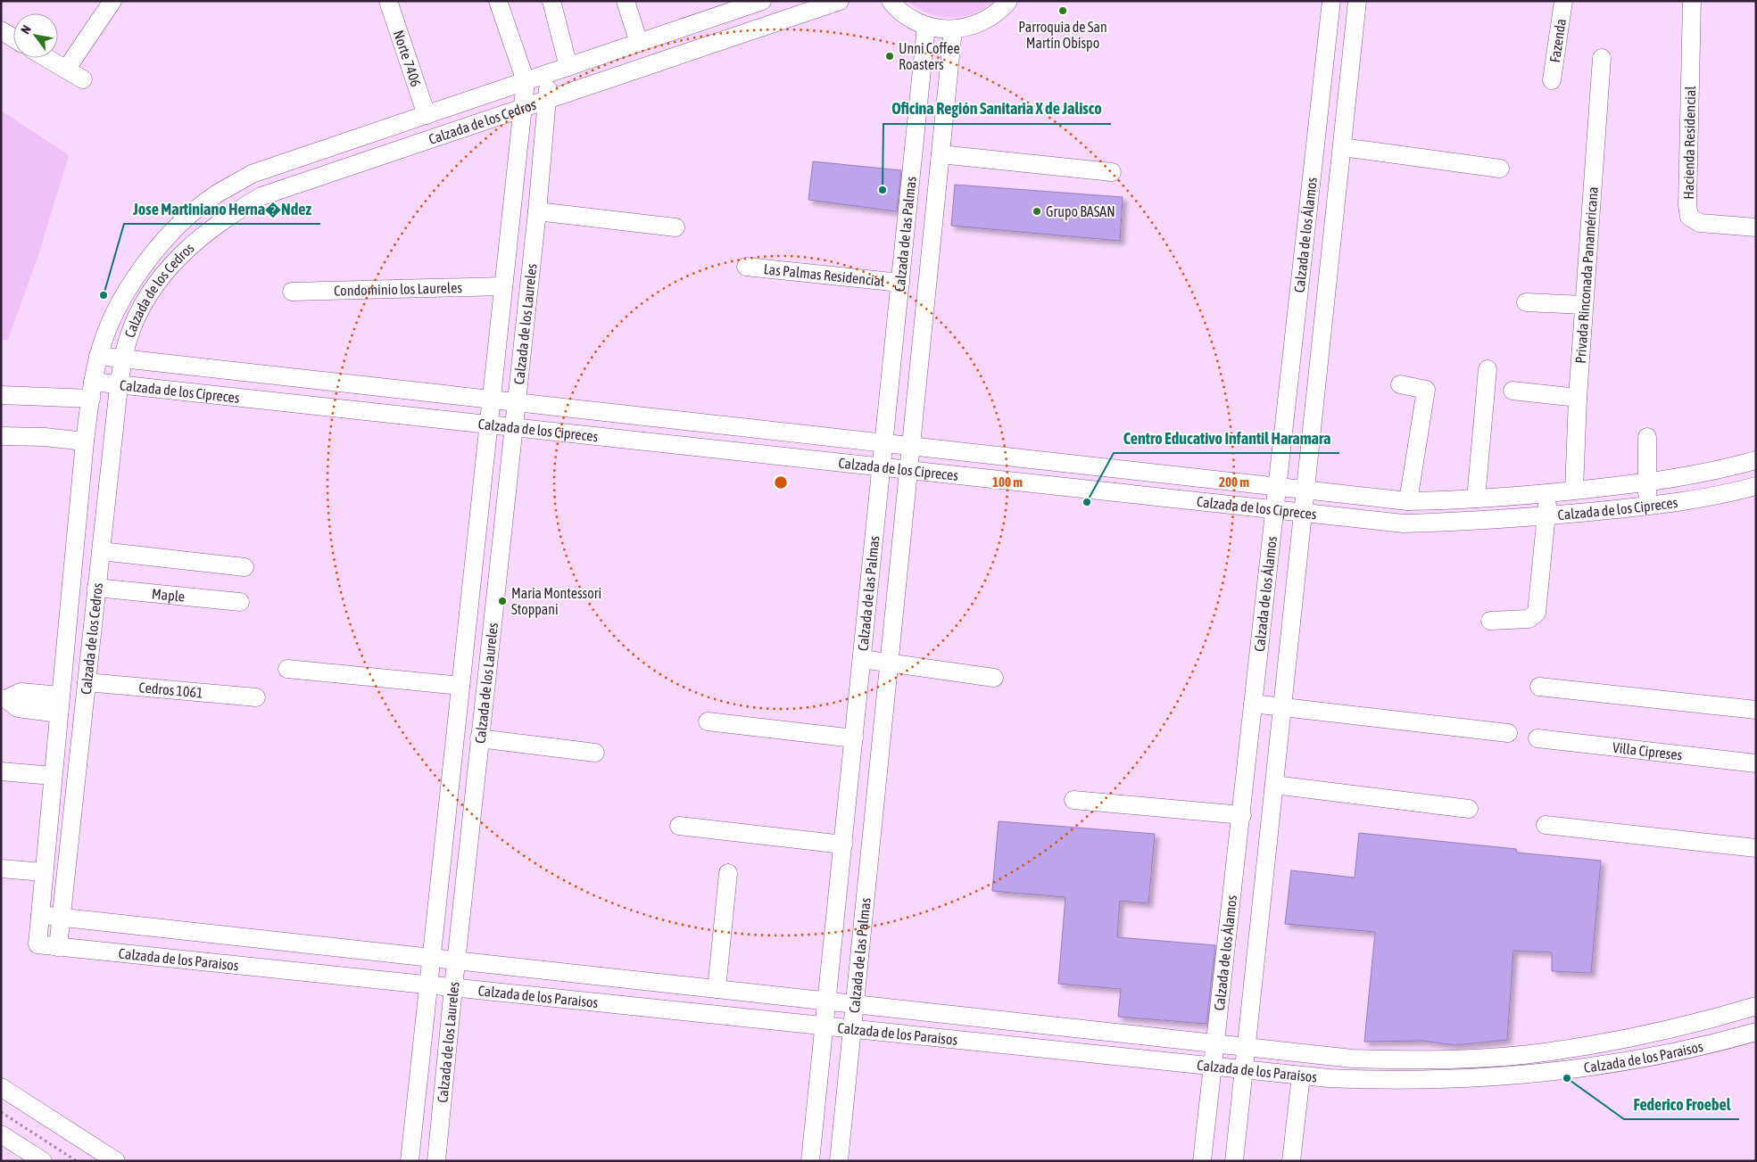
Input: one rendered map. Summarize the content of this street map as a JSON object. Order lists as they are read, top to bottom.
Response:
{
  "streets": {
    "street": [
      "Fazenda",
      "Norte 7406",
      "Calzada de los Cedros",
      "Hacienda Residencial",
      "Calzada de las Palmas",
      "Calzada de los Álamos",
      "Las Palmas Residencial",
      "Privada Rinconada Panaméricana",
      "Condominio los Laureles",
      "Calzada de los Laureles",
      "Calzada de los Cipreces",
      "Maple",
      "Cedros 1061",
      "Villa Cipreses",
      "Calzada de los Paraisos"
    ]
  },
  "crossings": [
    ["Norte 7406", "Calzada de los Cedros"],
    ["Calzada de los Cedros", "Calzada de los Laureles"],
    ["Calzada de los Cedros", "Calzada de los Cipreces"],
    ["Calzada de los Cedros", "Maple"],
    ["Calzada de los Cedros", "Cedros 1061"],
    ["Calzada de los Cedros", "Calzada de los Paraisos"],
    ["Calzada de las Palmas", "Las Palmas Residencial"],
    ["Calzada de las Palmas", "Calzada de los Cipreces"],
    ["Calzada de las Palmas", "Calzada de los Paraisos"],
    ["Calzada de los Álamos", "Calzada de los Cipreces"],
    ["Calzada de los Álamos", "Calzada de los Paraisos"],
    ["Privada Rinconada Panaméricana", "Calzada de los Cipreces"],
    ["Condominio los Laureles", "Calzada de los Laureles"],
    ["Calzada de los Laureles", "Calzada de los Cipreces"],
    ["Calzada de los Laureles", "Calzada de los Paraisos"]
  ],
  "places": [
    "Parroquia de San Martín Obispo",
    "Unni Coffee Roasters",
    "Oficina Región Sanitaria X de Jalisco",
    "Grupo BASAN",
    "Jose Martiniano Herna�Ndez",
    "Centro Educativo Infantil Haramara",
    "Maria Montessori Stoppani",
    "Federico Froebel"
  ],
  "north": "top left",
  "rings": ["100 m", "200 m"]
}
